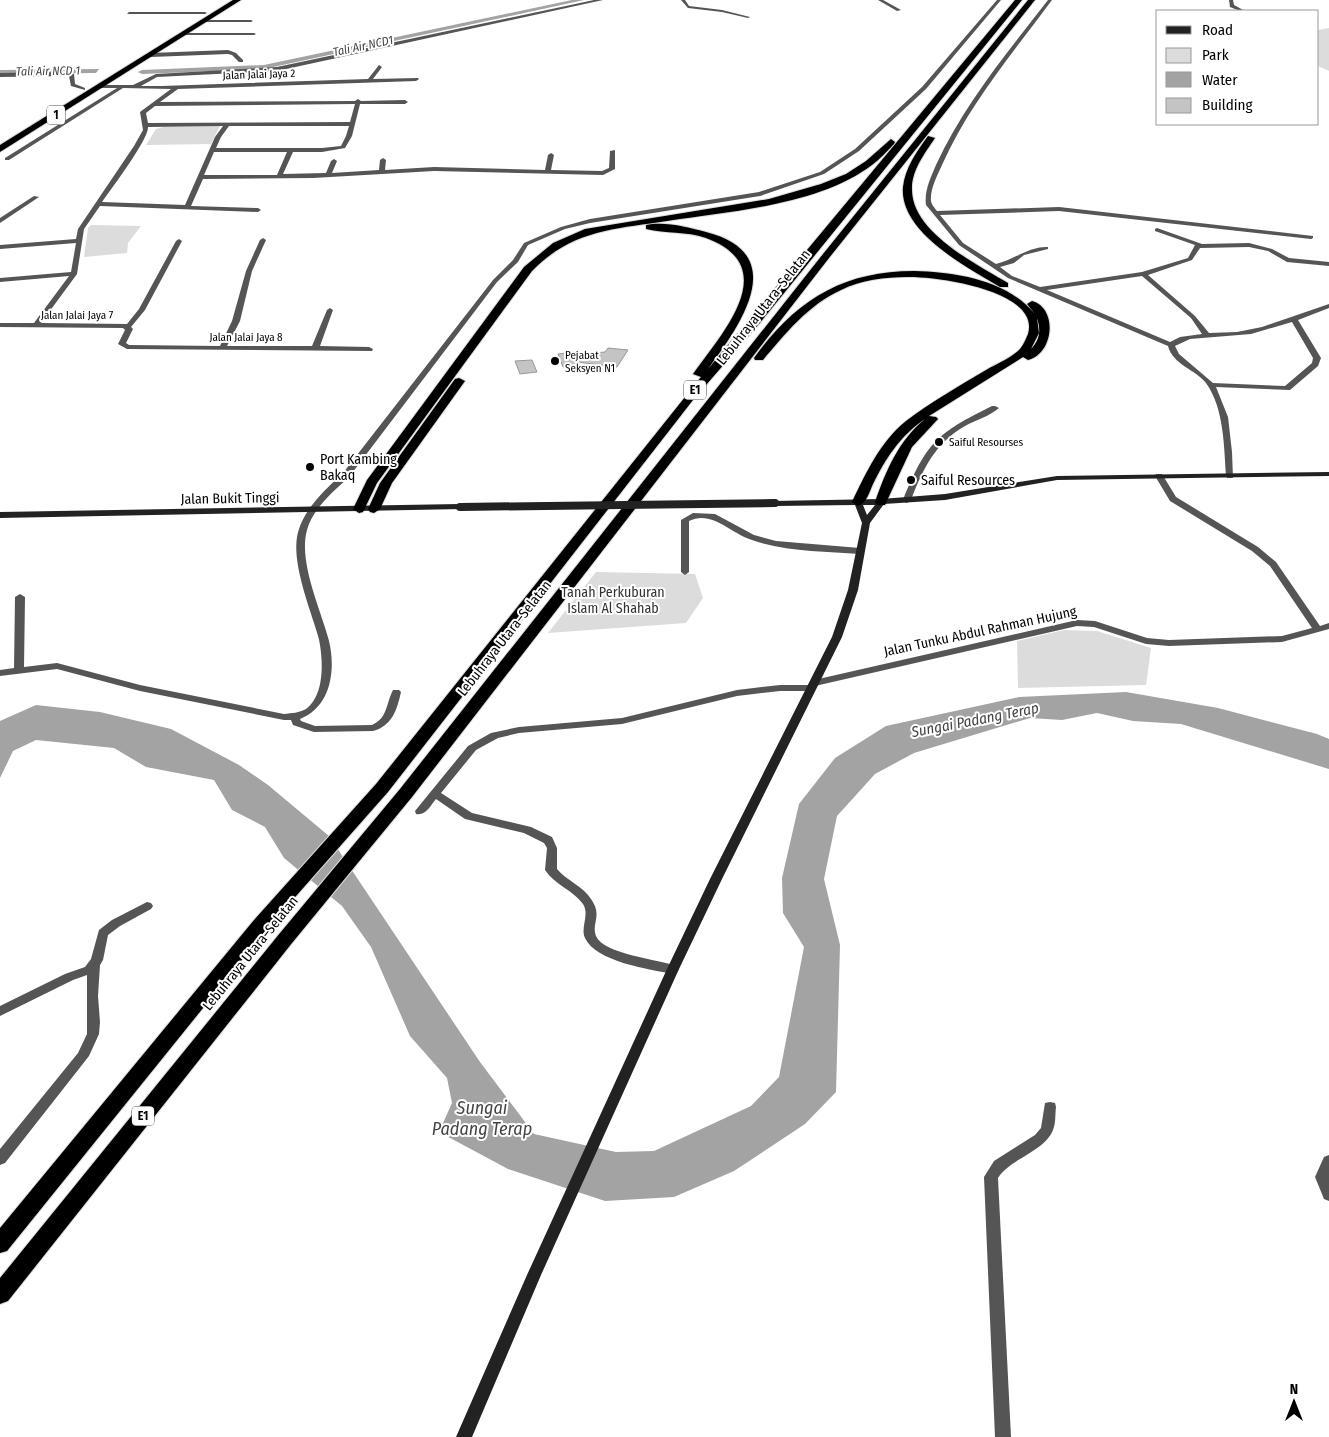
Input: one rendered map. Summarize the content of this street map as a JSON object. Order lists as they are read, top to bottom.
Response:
{
  "streets": {
    "highway": ["1", "Lebuhraya Utara–Selatan", "E1"],
    "main road": ["Jalan Bukit Tinggi"],
    "street": [
      "Jalan Jalai Jaya 2",
      "Jalan Jalai Jaya 7",
      "Jalan Jalai Jaya 8",
      "Jalan Tunku Abdul Rahman Hujung"
    ]
  },
  "crossings": [
    ["Jalan Jalai Jaya 2", "1"],
    ["Jalan Jalai Jaya 7", "Jalan Jalai Jaya 8"]
  ],
  "water": ["Tali Air NCD1", "Tali Air NCD 1", "Sungai Padang Terap"],
  "parks": ["Tanah Perkuburan Islam Al Shahab"],
  "places": [
    "Pejabat Seksyen N1",
    "Saiful Resourses",
    "Port Kambing Bakaq",
    "Saiful Resources"
  ],
  "legend": [
    "Road",
    "Park",
    "Water",
    "Building"
  ],
  "north": "top"
}
